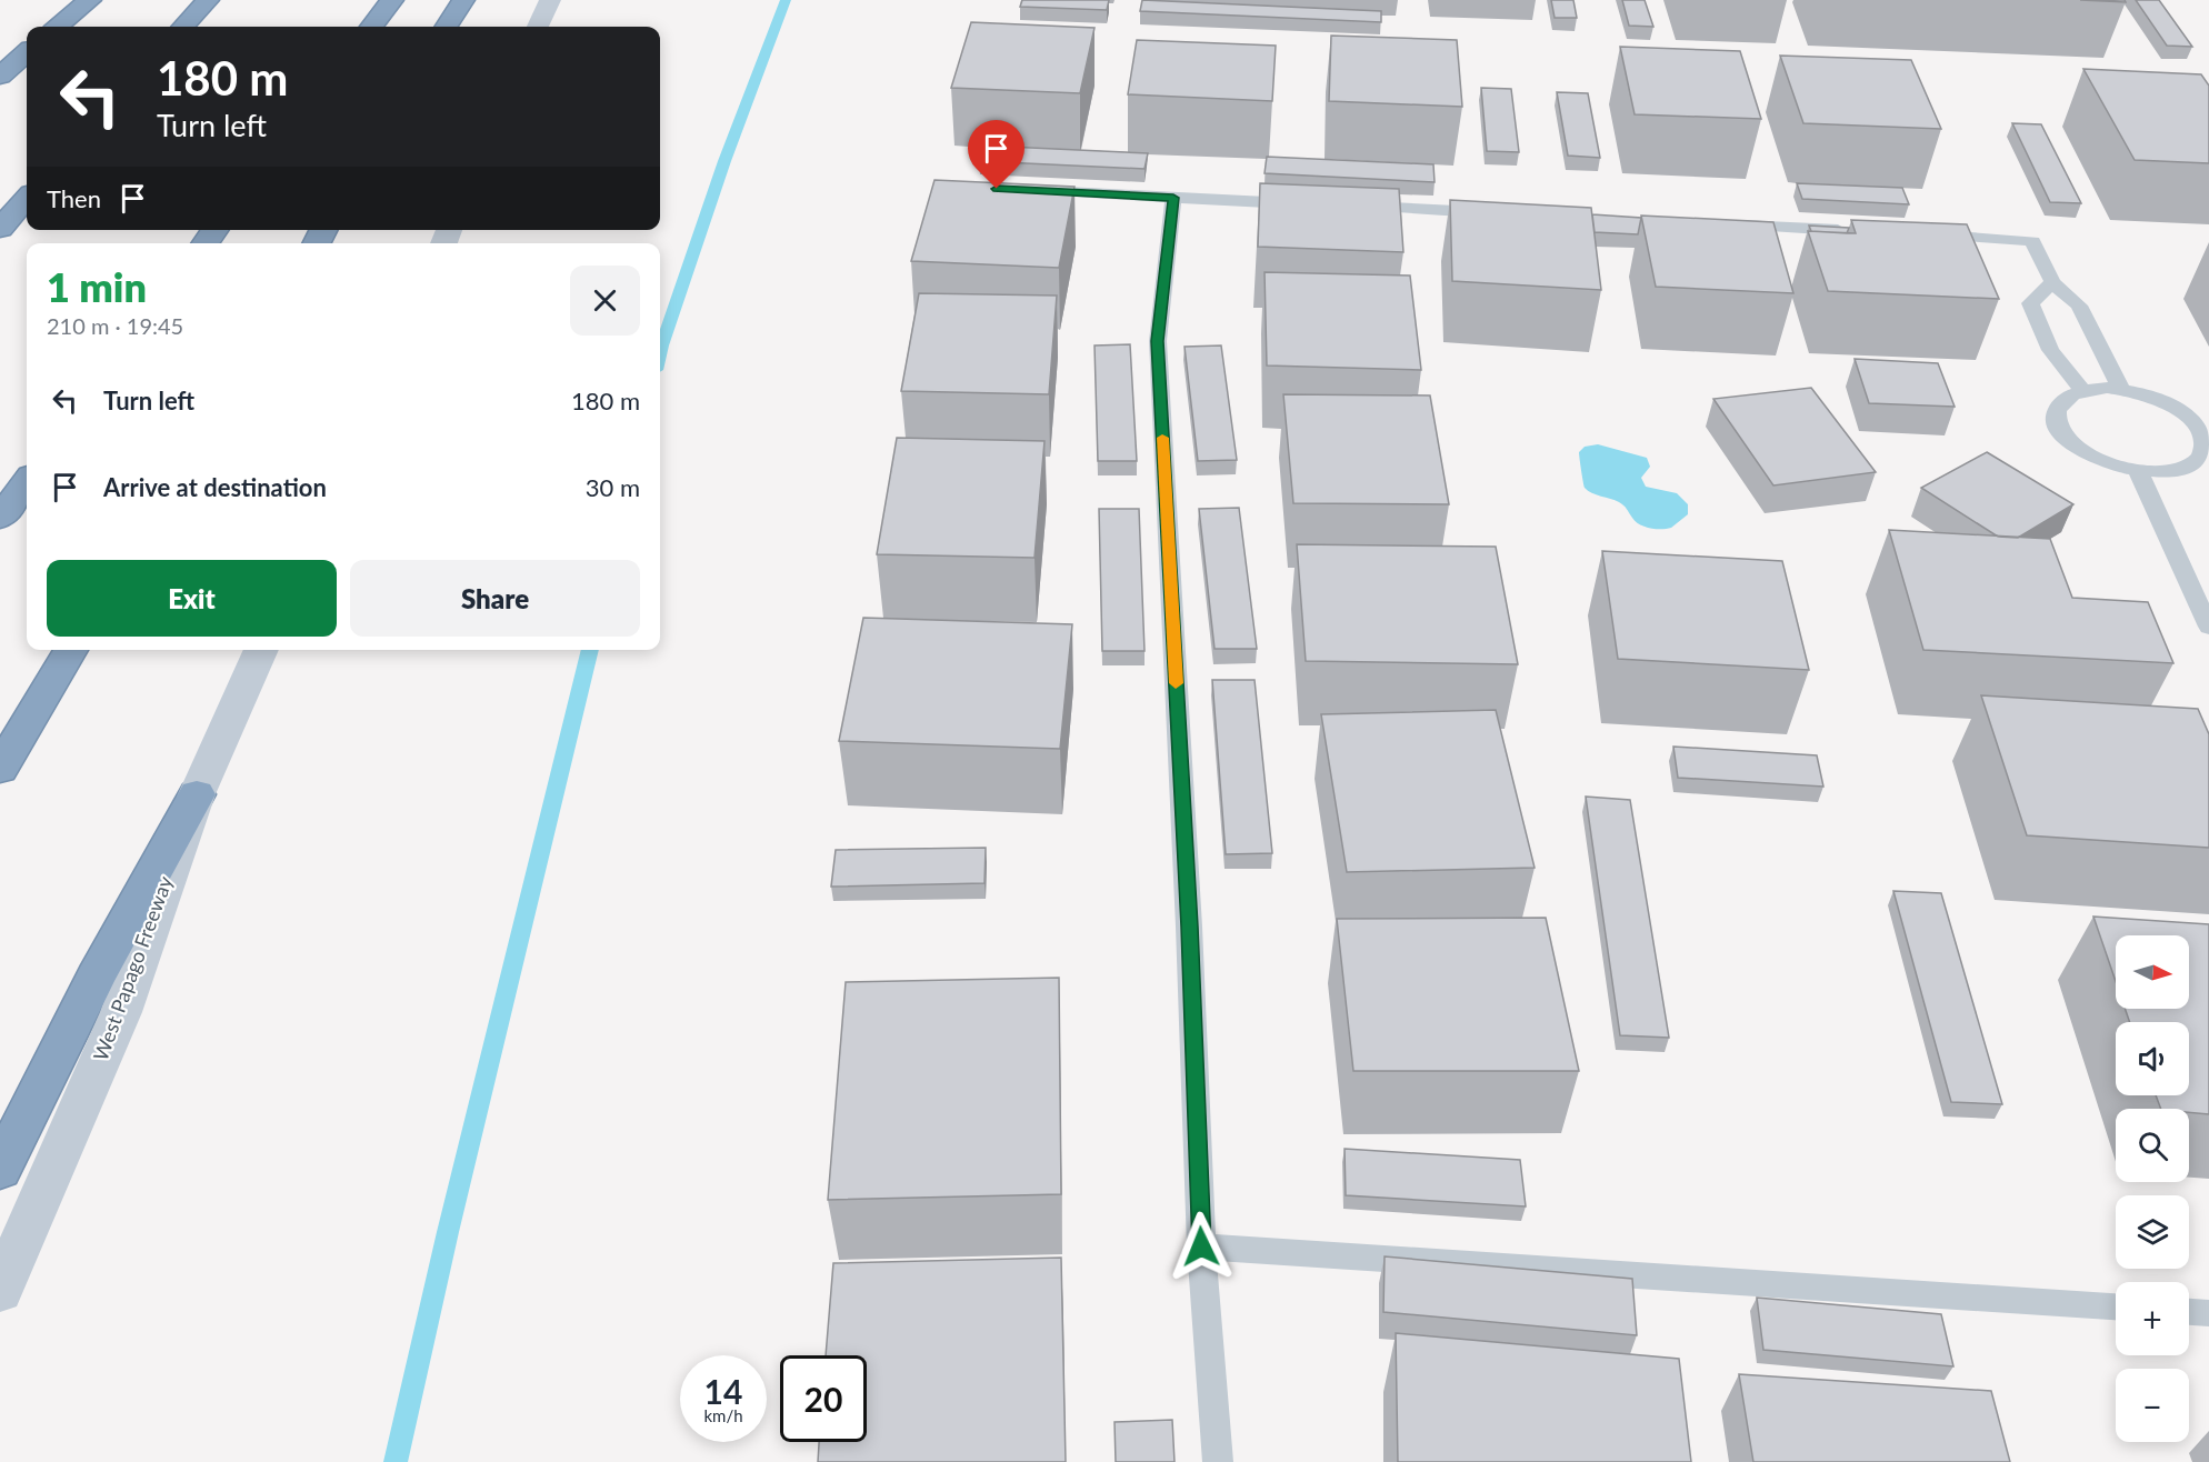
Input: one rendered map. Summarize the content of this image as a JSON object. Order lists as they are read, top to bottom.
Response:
{
  "streets": {
    "main road": ["West Papago Freeway"]
  },
  "north": "right",
  "page": {
    "turn": ["180 m", "Turn left"],
    "then": "Then",
    "heading": ["1 min", "210 m · 19:45"],
    "list": [
      {
        "name": "Turn left",
        "value": "180 m"
      },
      {
        "name": "Arrive at destination",
        "value": "30 m"
      }
    ],
    "buttons": ["Exit", "Share"],
    "map_buttons": ["+", "−"],
    "speed": "14 km/h",
    "limit": "20"
  }
}
